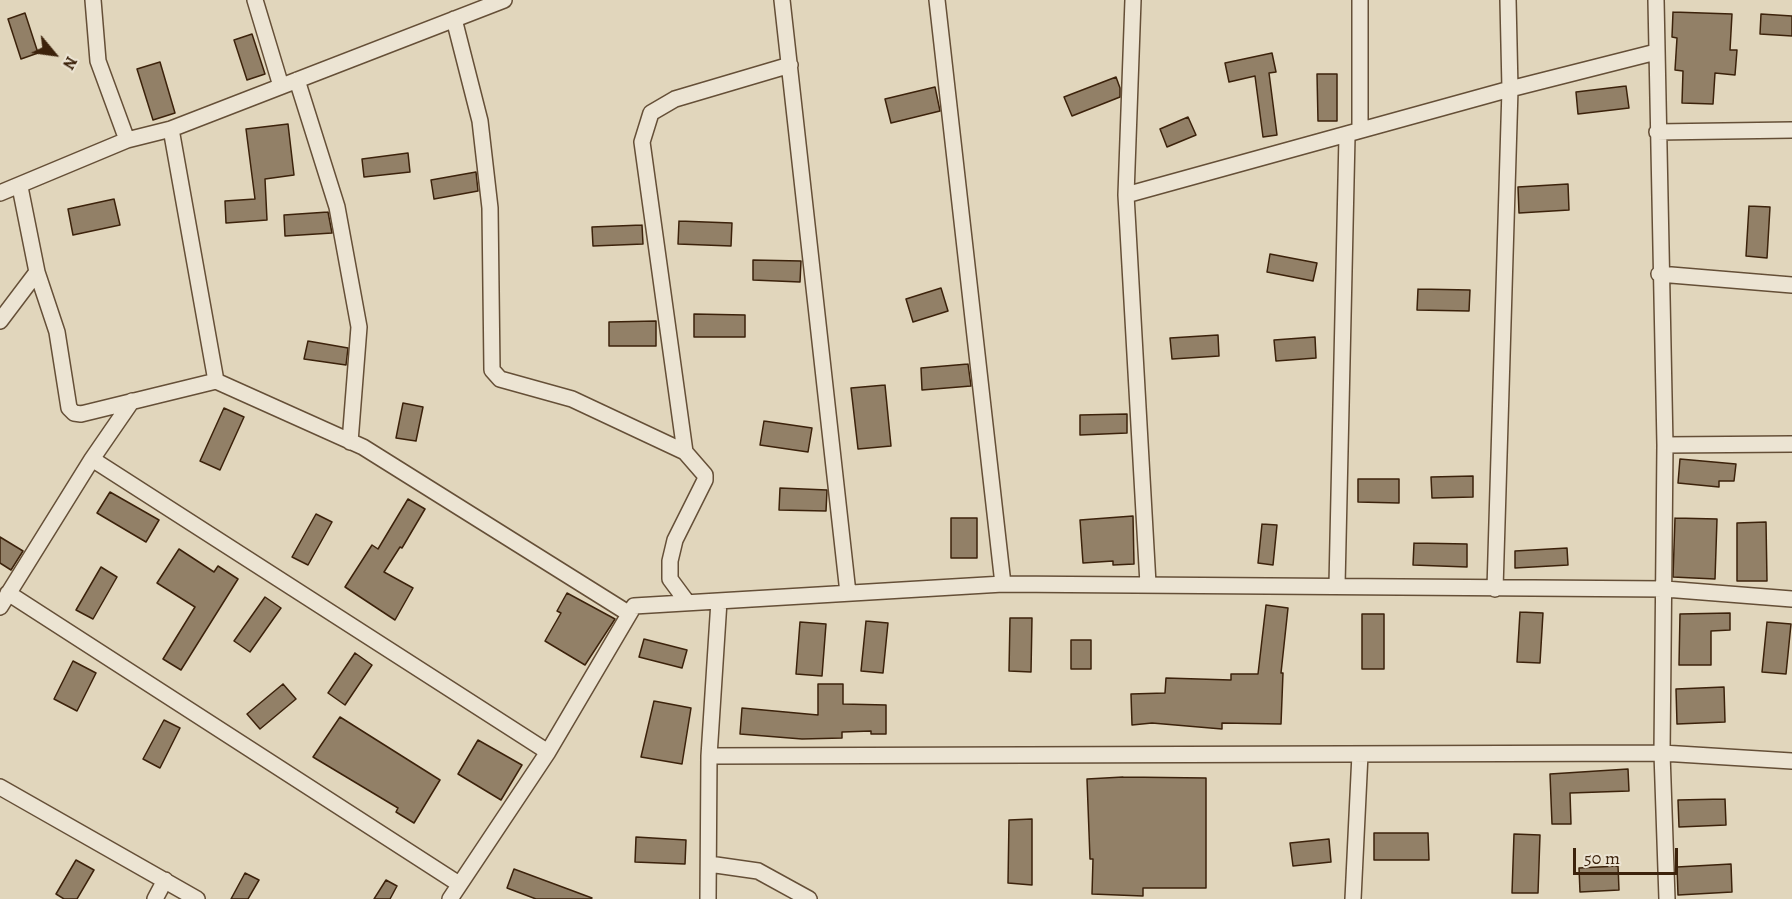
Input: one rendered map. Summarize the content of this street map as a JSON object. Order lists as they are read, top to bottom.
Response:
{
  "scale_bar": "50 m",
  "north": "bottom right"
}
